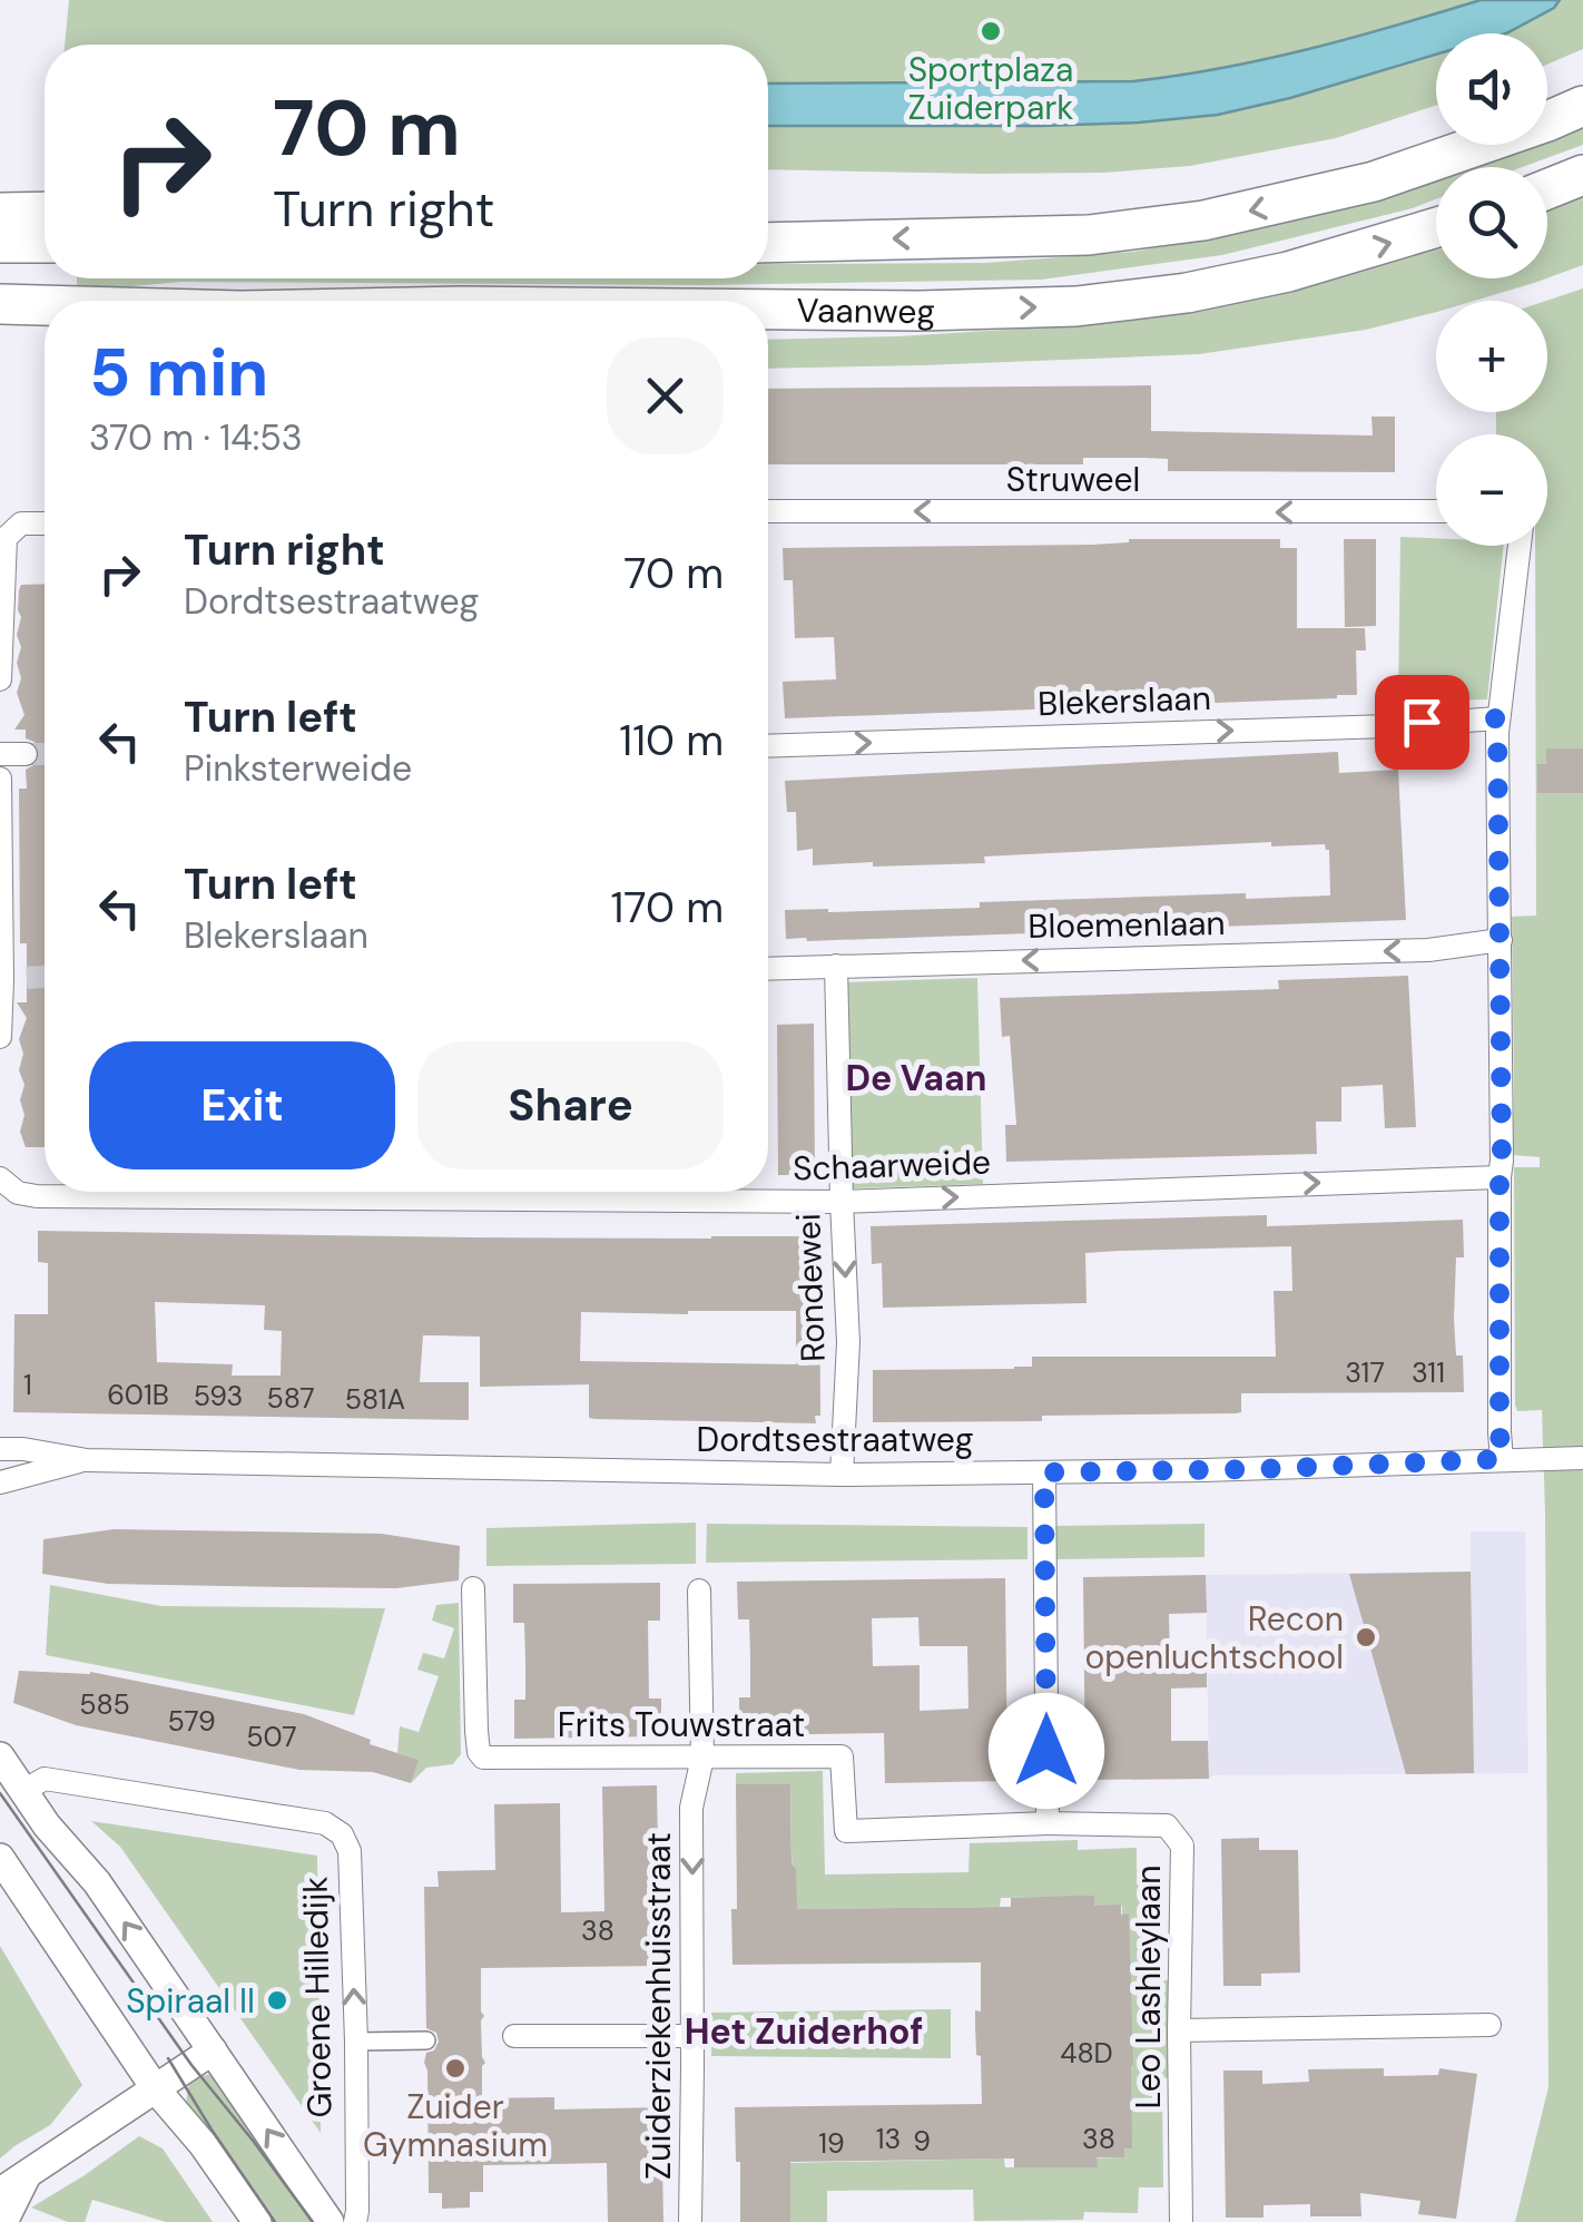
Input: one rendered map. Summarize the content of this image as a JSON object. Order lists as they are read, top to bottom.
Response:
{
  "streets": {
    "highway": ["Vaanweg"],
    "street": [
      "Struweel",
      "Blekerslaan",
      "Bloemenlaan",
      "Schaarweide",
      "Rondewei",
      "Dordtsestraatweg",
      "Frits Touwstraat",
      "Leo Lashleylaan",
      "Groene Hilledijk",
      "Zuiderziekenhuisstraat"
    ]
  },
  "crossings": [
    ["Bloemenlaan", "Rondewei"],
    ["Schaarweide", "Rondewei"],
    ["Rondewei", "Dordtsestraatweg"],
    ["Frits Touwstraat", "Leo Lashleylaan"],
    ["Frits Touwstraat", "Zuiderziekenhuisstraat"]
  ],
  "one_way": [
    "Struweel",
    "Blekerslaan",
    "Bloemenlaan",
    "Schaarweide",
    "Rondewei",
    "Zuiderziekenhuisstraat"
  ],
  "districts": ["De Vaan", "Het Zuiderhof"],
  "places": [
    "Sportplaza Zuiderpark",
    "Recon openluchtschool",
    "Spiraal II",
    "Zuider Gymnasium"
  ],
  "house_numbers": [
    "317",
    "311",
    "1",
    "601B",
    "593",
    "587",
    "581A",
    "585",
    "579",
    "507",
    "38",
    "48D",
    "13",
    "38",
    "9",
    "19"
  ],
  "page": {
    "map_buttons": ["+", "−"],
    "turn": ["70 m", "Turn right"],
    "heading": ["5 min", "370 m · 14:53"],
    "list": [
      {
        "name": "Turn right",
        "note": "Dordtsestraatweg",
        "value": "70 m"
      },
      {
        "name": "Turn left",
        "note": "Pinksterweide",
        "value": "110 m"
      },
      {
        "name": "Turn left",
        "note": "Blekerslaan",
        "value": "170 m"
      }
    ],
    "buttons": ["Exit", "Share"]
  }
}
